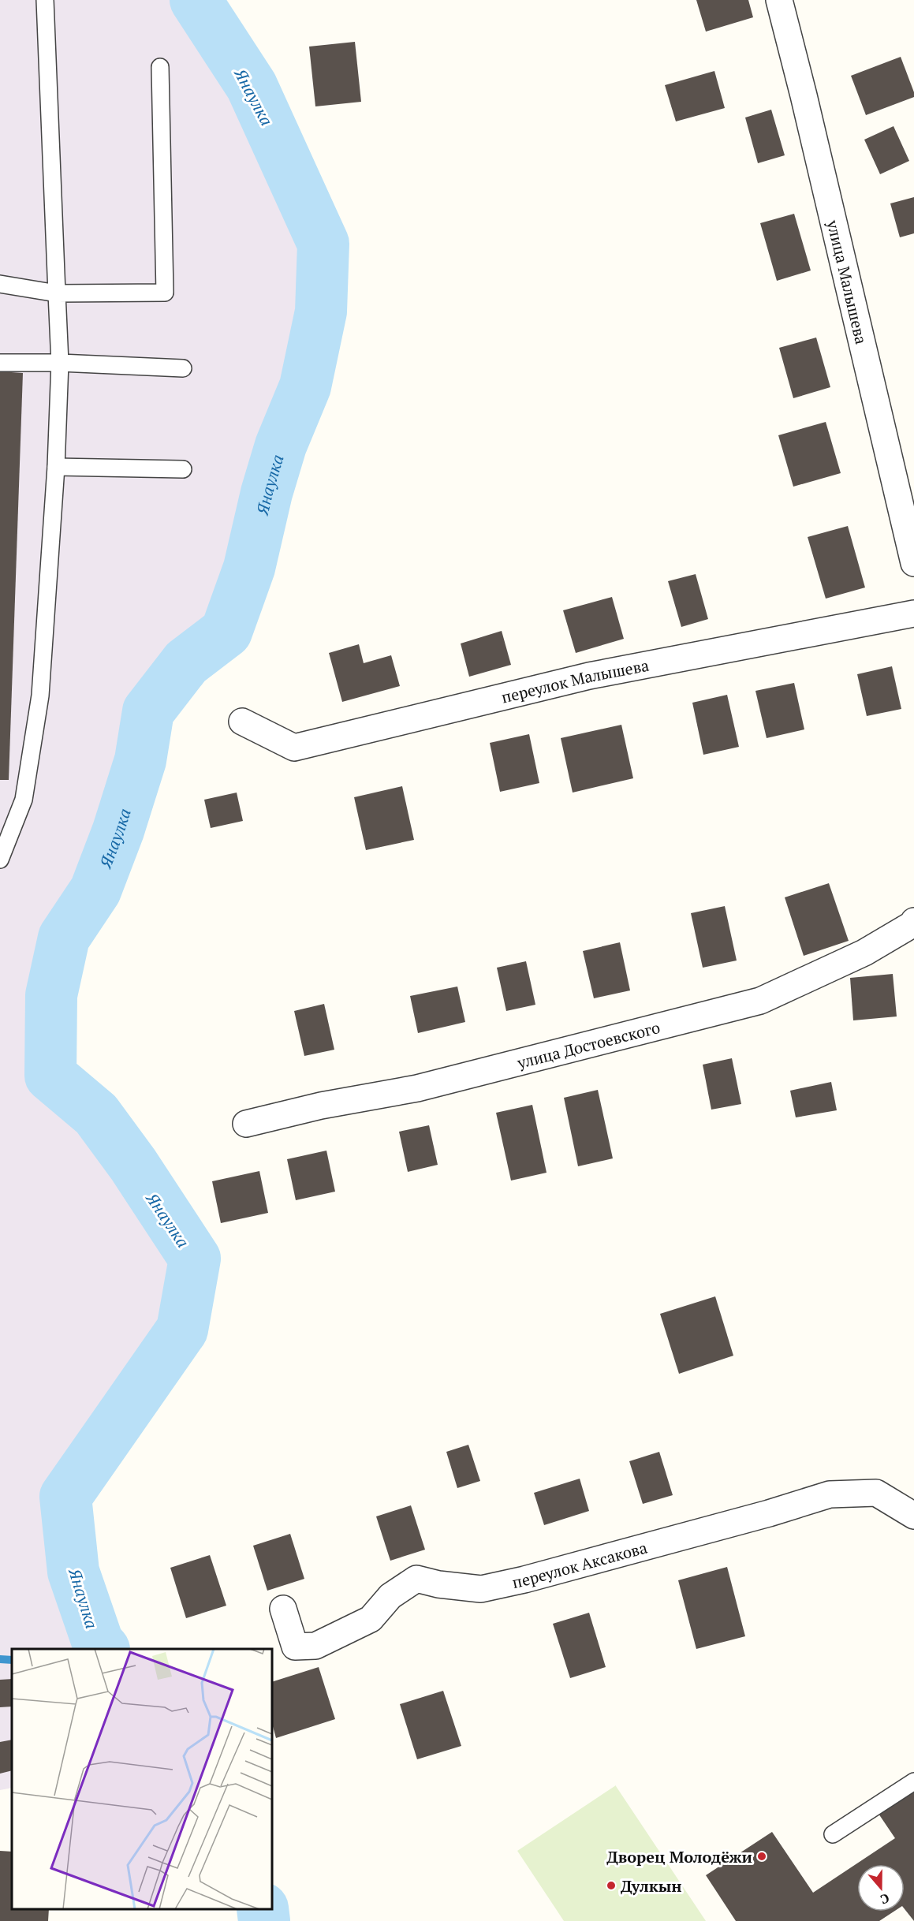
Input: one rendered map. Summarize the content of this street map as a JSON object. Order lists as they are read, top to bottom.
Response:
{
  "streets": {
    "street": [
      "улица Малышева",
      "переулок Малышева",
      "улица Достоевского",
      "переулок Аксакова"
    ]
  },
  "water": ["Янаулка"],
  "places": ["Дворец Молодёжи", "Дулкын"],
  "north": "bottom"
}
